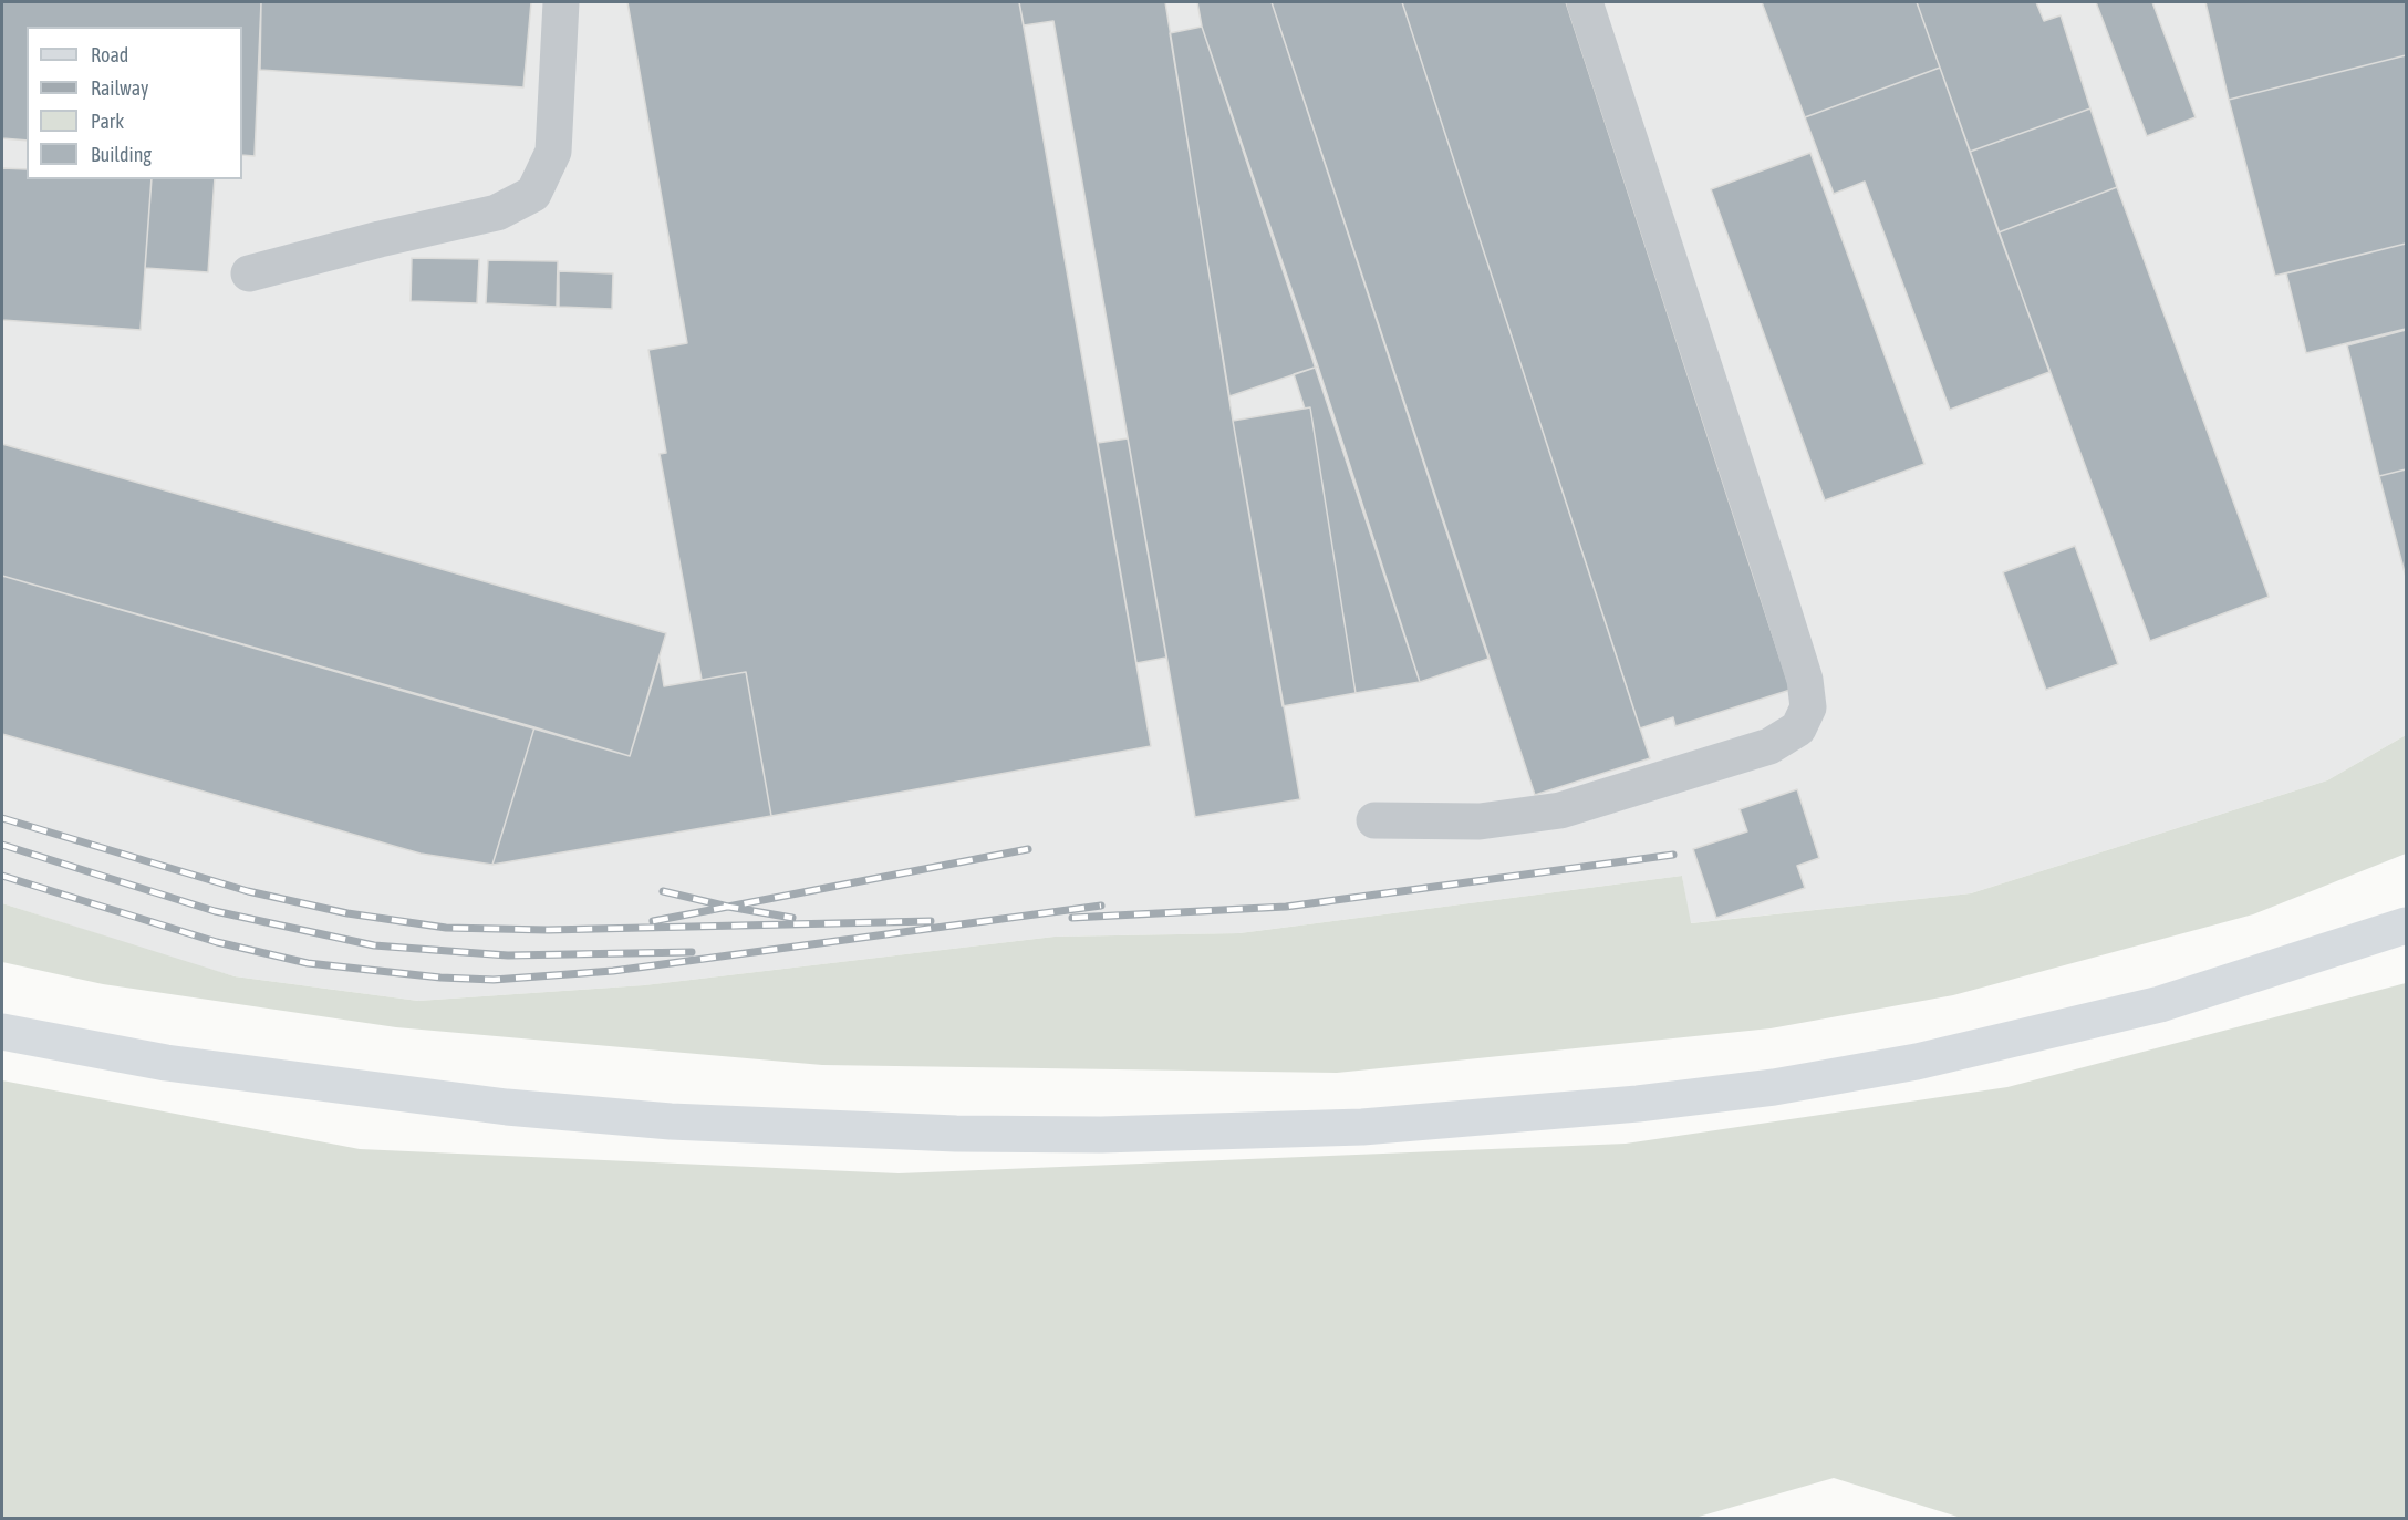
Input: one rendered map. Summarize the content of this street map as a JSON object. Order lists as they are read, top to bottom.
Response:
{
  "legend": [
    "Road",
    "Railway",
    "Park",
    "Building"
  ]
}
